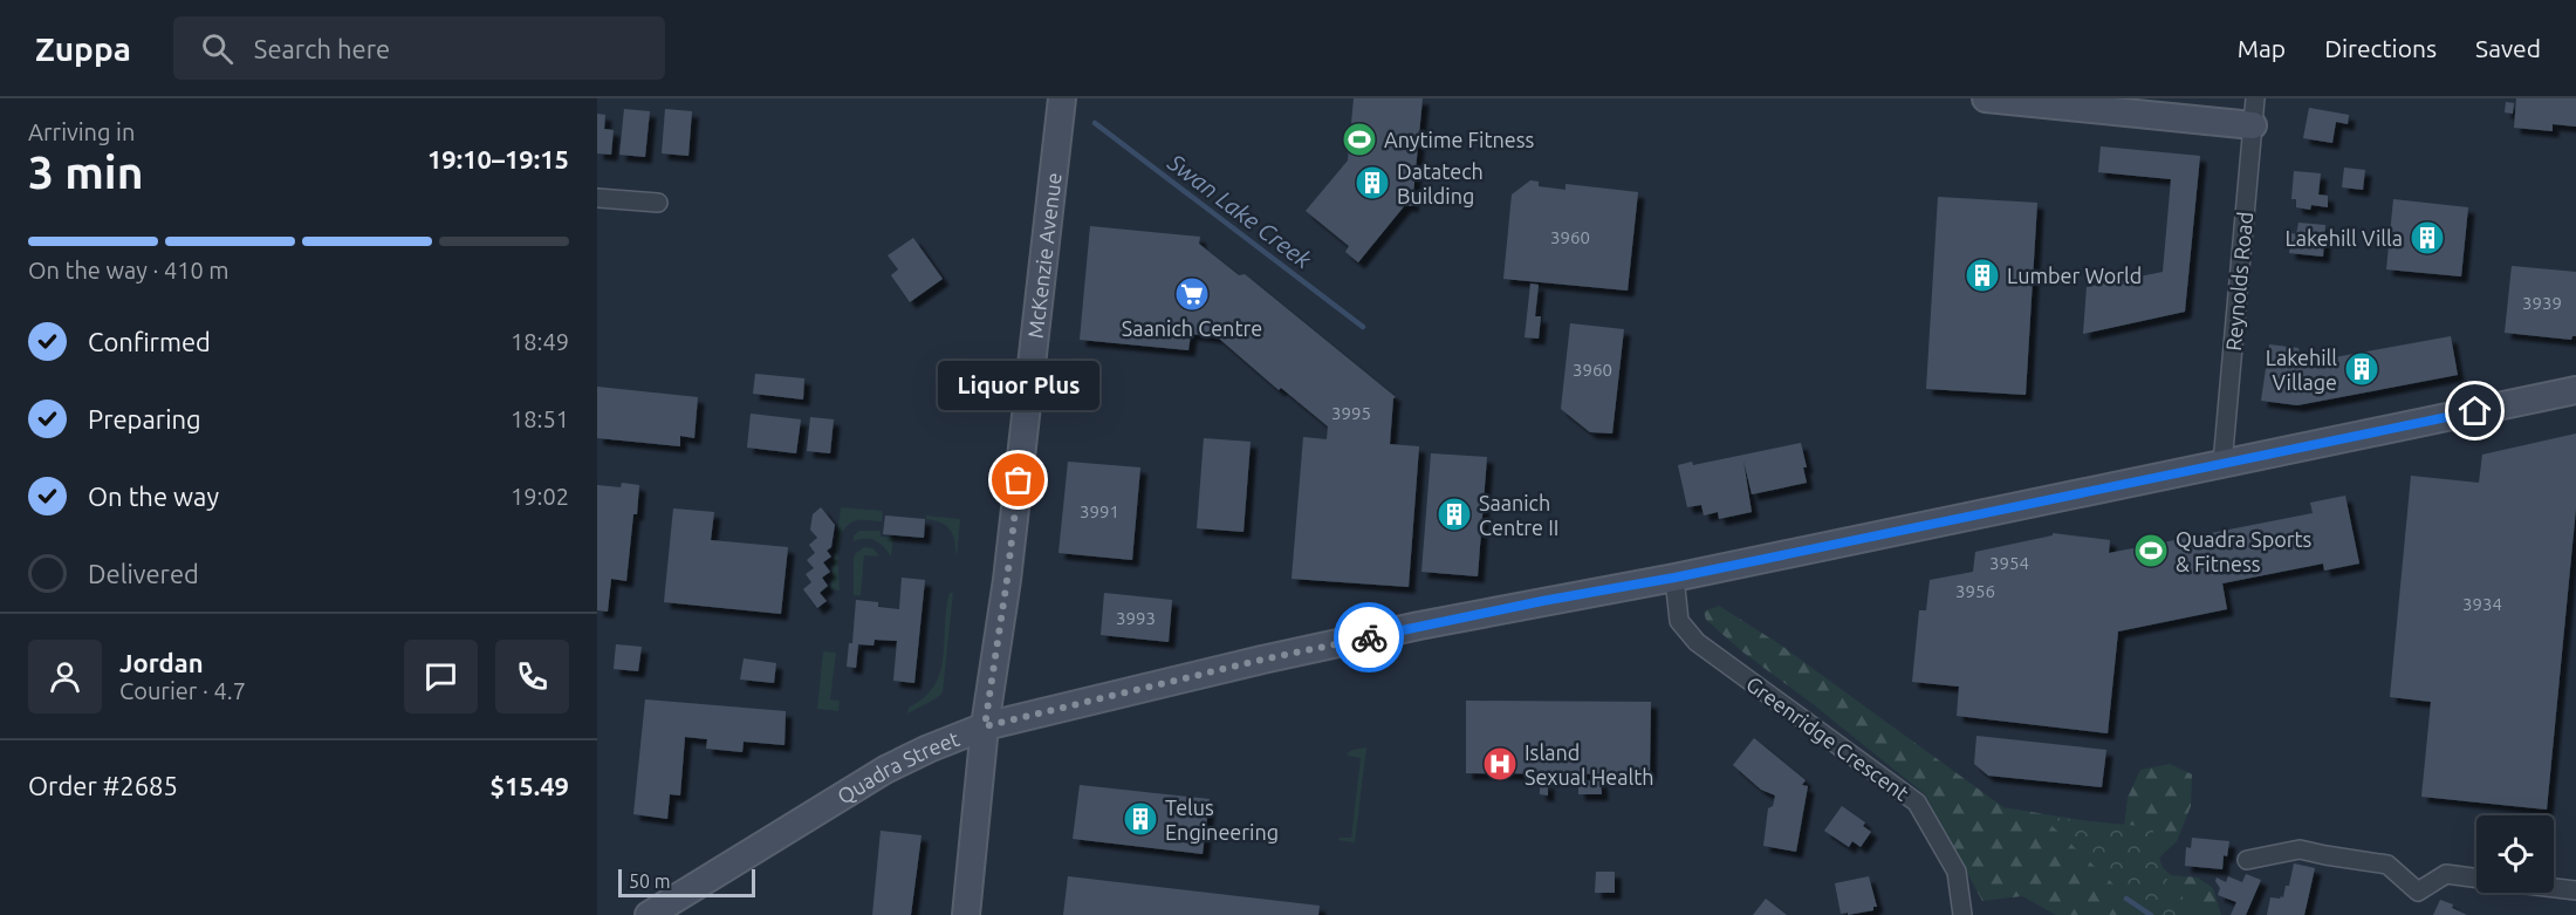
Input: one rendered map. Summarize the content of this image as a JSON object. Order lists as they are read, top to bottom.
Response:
{
  "streets": {
    "main road": ["McKenzie Avenue", "Quadra Street"],
    "street": ["Reynolds Road", "Greenridge Crescent"]
  },
  "crossings": [
    ["McKenzie Avenue", "Quadra Street"],
    ["Reynolds Road", "Quadra Street"],
    ["Greenridge Crescent", "Quadra Street"]
  ],
  "water": ["Swan Lake Creek"],
  "places": {
    "sports": ["Anytime Fitness", "Quadra Sports & Fitness"],
    "building": [
      "Datatech Building",
      "Lakehill Villa",
      "Lumber World",
      "Lakehill Village",
      "Saanich Centre II",
      "Telus Engineering"
    ],
    "supermarket": ["Saanich Centre"],
    "other": ["Liquor Plus"],
    "hospital": ["Island Sexual Health"]
  },
  "house_numbers": [
    "3960",
    "3939",
    "3960",
    "3995",
    "3991",
    "3954",
    "3956",
    "3934",
    "3993"
  ],
  "scale_bar": "50 m",
  "page": {
    "header": "Zuppa",
    "search": "Search here",
    "nav": ["Map", "Directions", "Saved"],
    "heading": ["3 min", "Arriving in", "19:10–19:15"],
    "panel": [
      "Jordan",
      "Courier · 4.7",
      "Order #2685",
      "$15.49"
    ],
    "bar": "On the way · 410 m",
    "list": [
      ["Confirmed", "18:49"],
      ["Preparing", "18:51"],
      ["On the way", "19:02"],
      "Delivered"
    ],
    "bubble": "Liquor Plus",
    "scale": "50 m"
  }
}
